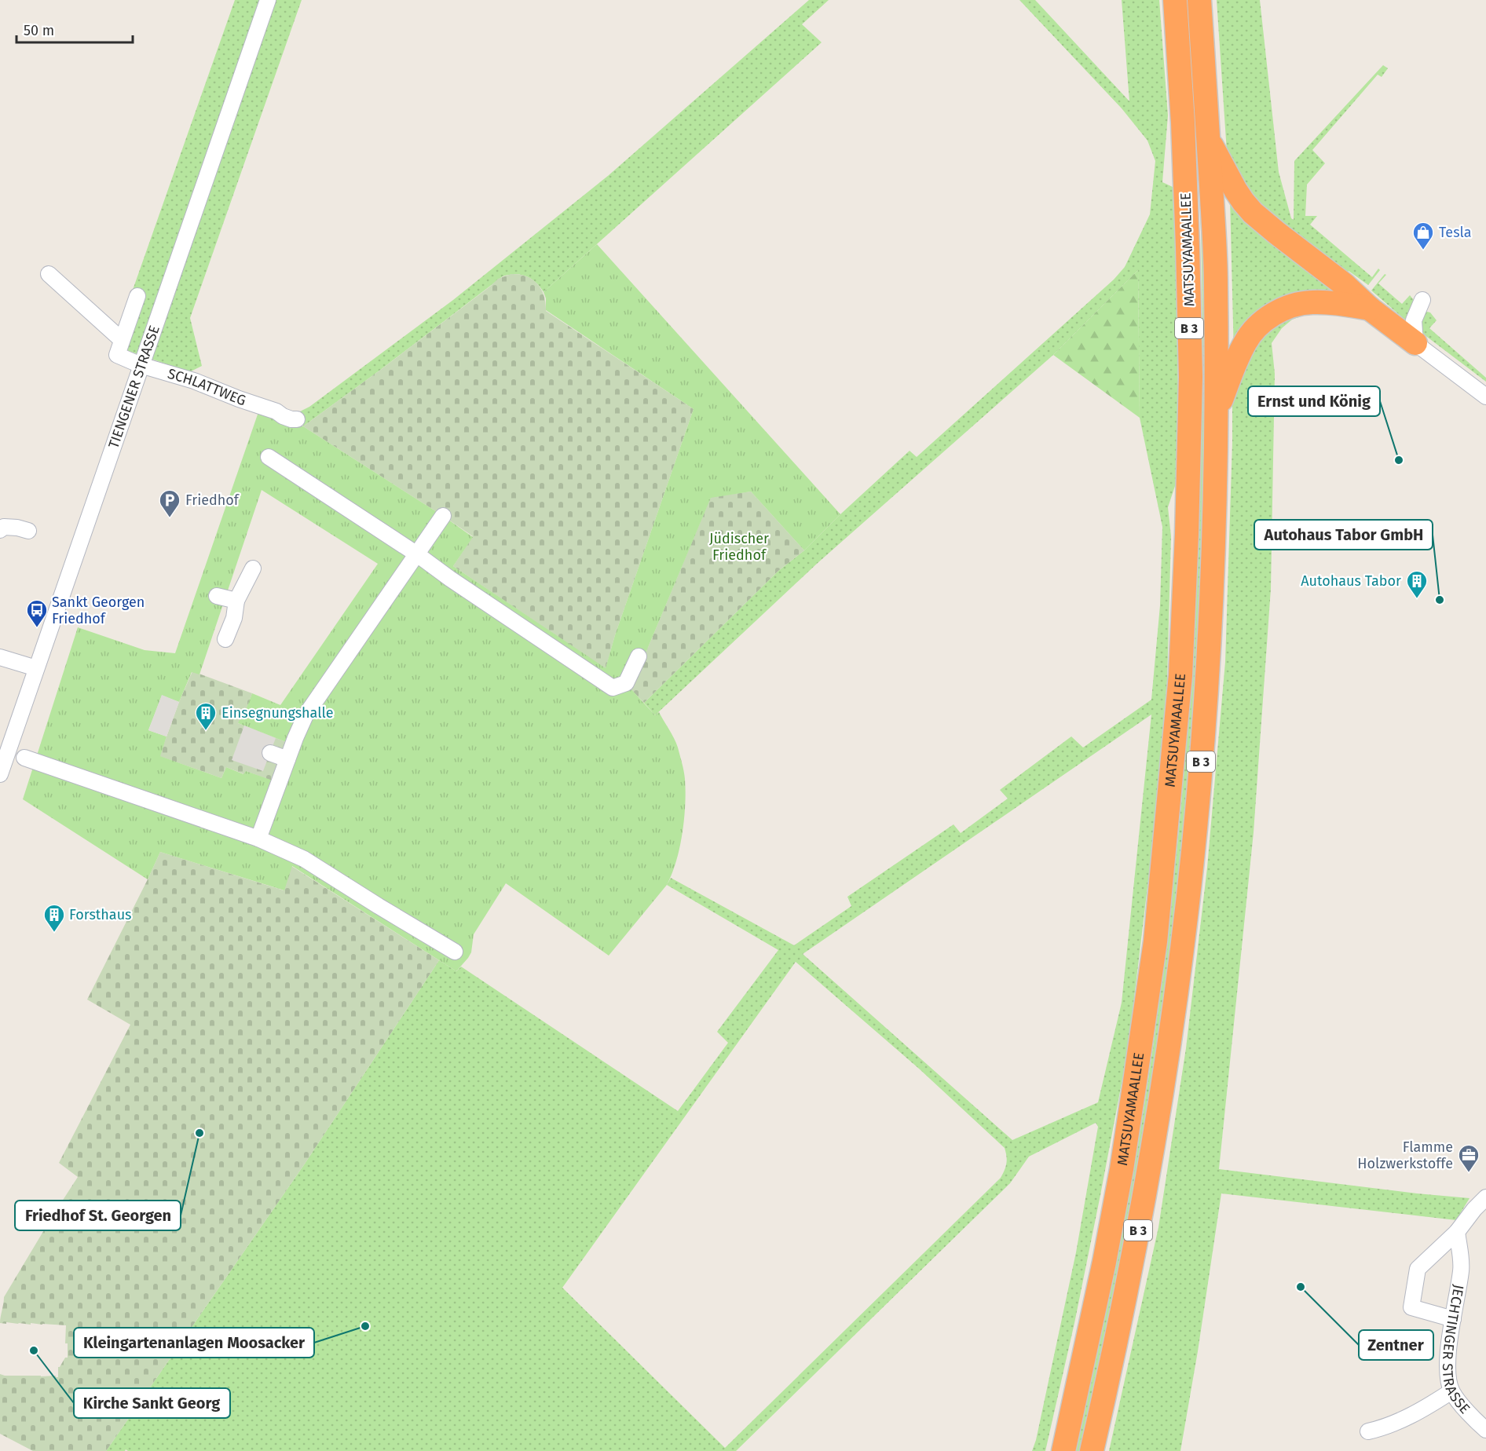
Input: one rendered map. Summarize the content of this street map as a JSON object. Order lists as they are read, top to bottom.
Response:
{
  "streets": {
    "highway": ["MATSUYAMAALLEE", "B 3"],
    "street": ["TIENGENER STRASSE", "SCHLATTWEG", "JECHTINGER STRASSE"]
  },
  "crossings": [
    ["TIENGENER STRASSE", "SCHLATTWEG"]
  ],
  "parks": ["Jüdischer Friedhof"],
  "places": {
    "shop": ["Tesla"],
    "other": [
      "Ernst und König",
      "Autohaus Tabor GmbH",
      "Friedhof St. Georgen",
      "Zentner",
      "Kleingartenanlagen Moosacker",
      "Kirche Sankt Georg"
    ],
    "parking": ["Friedhof"],
    "building": ["Autohaus Tabor", "Einsegnungshalle", "Forsthaus"],
    "bus stop": ["Sankt Georgen Friedhof"],
    "office": ["Flamme Holzwerkstoffe"]
  },
  "scale_bar": "50 m"
}
